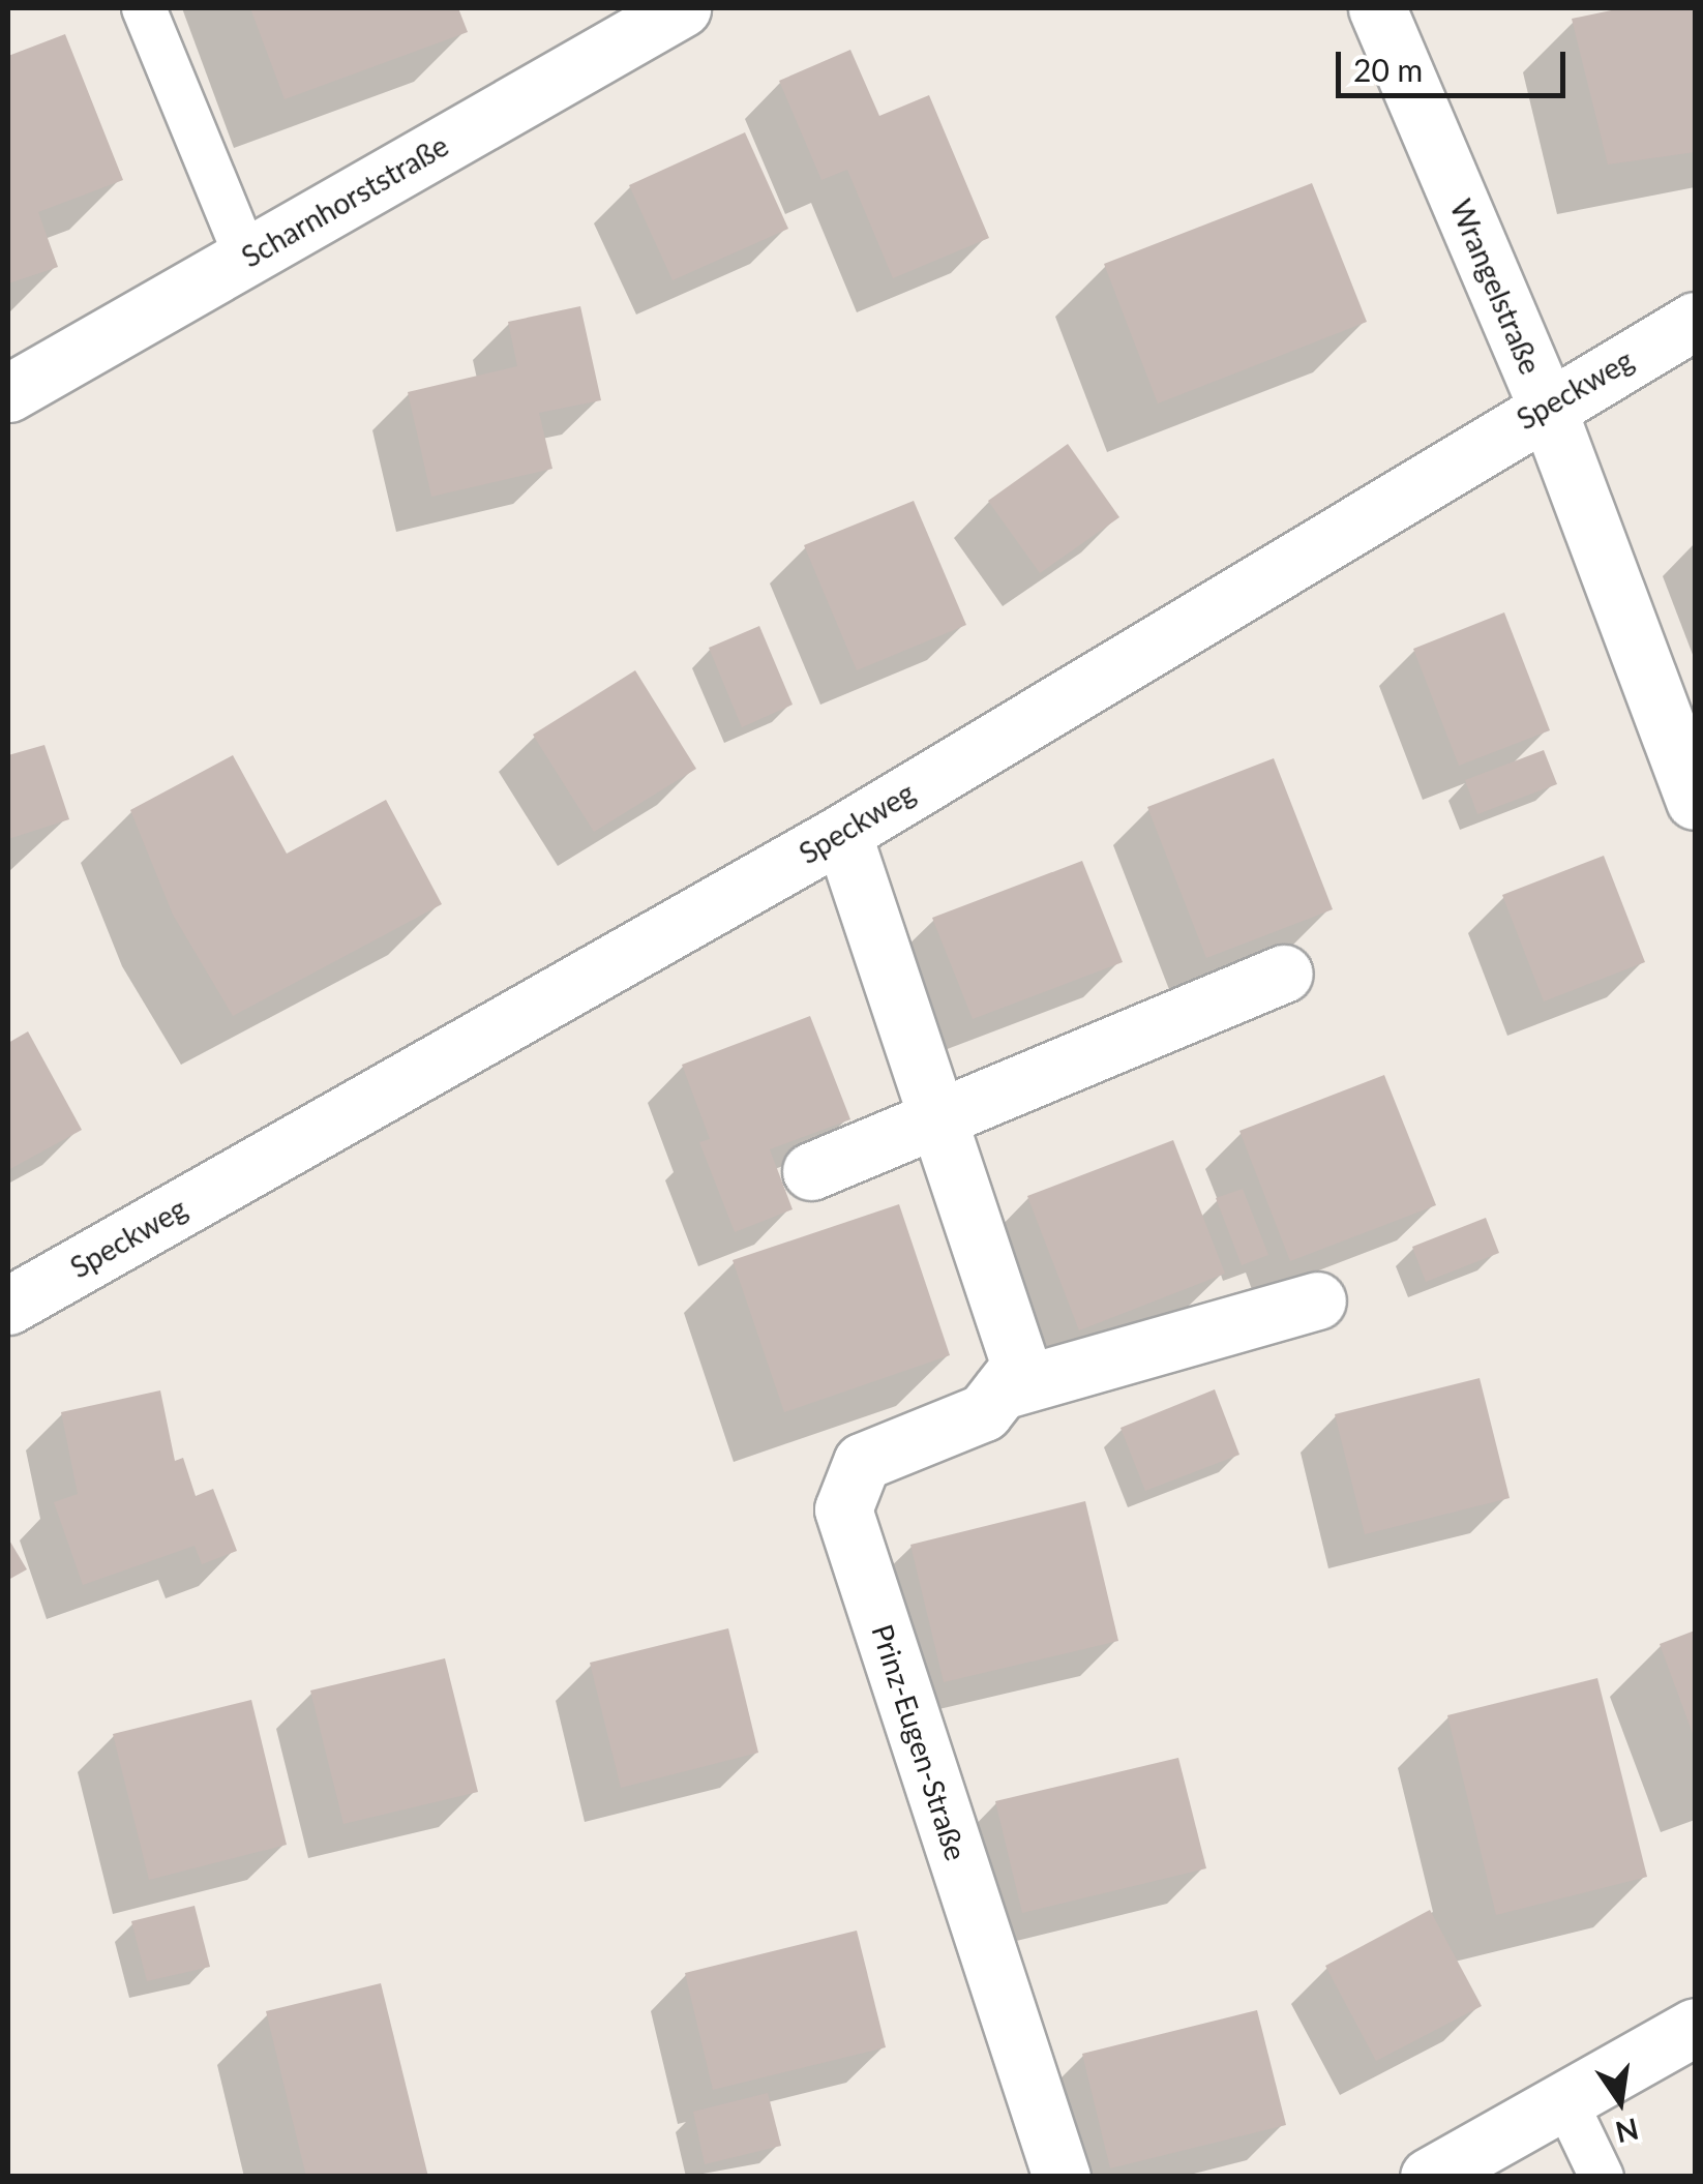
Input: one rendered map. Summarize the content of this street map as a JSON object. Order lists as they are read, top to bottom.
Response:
{
  "streets": {
    "street": [
      "Scharnhorststraße",
      "Wrangelstraße",
      "Speckweg",
      "Prinz-Eugen-Straße"
    ]
  },
  "crossings": [
    ["Wrangelstraße", "Speckweg"]
  ],
  "scale_bar": "20 m",
  "north": "bottom"
}
